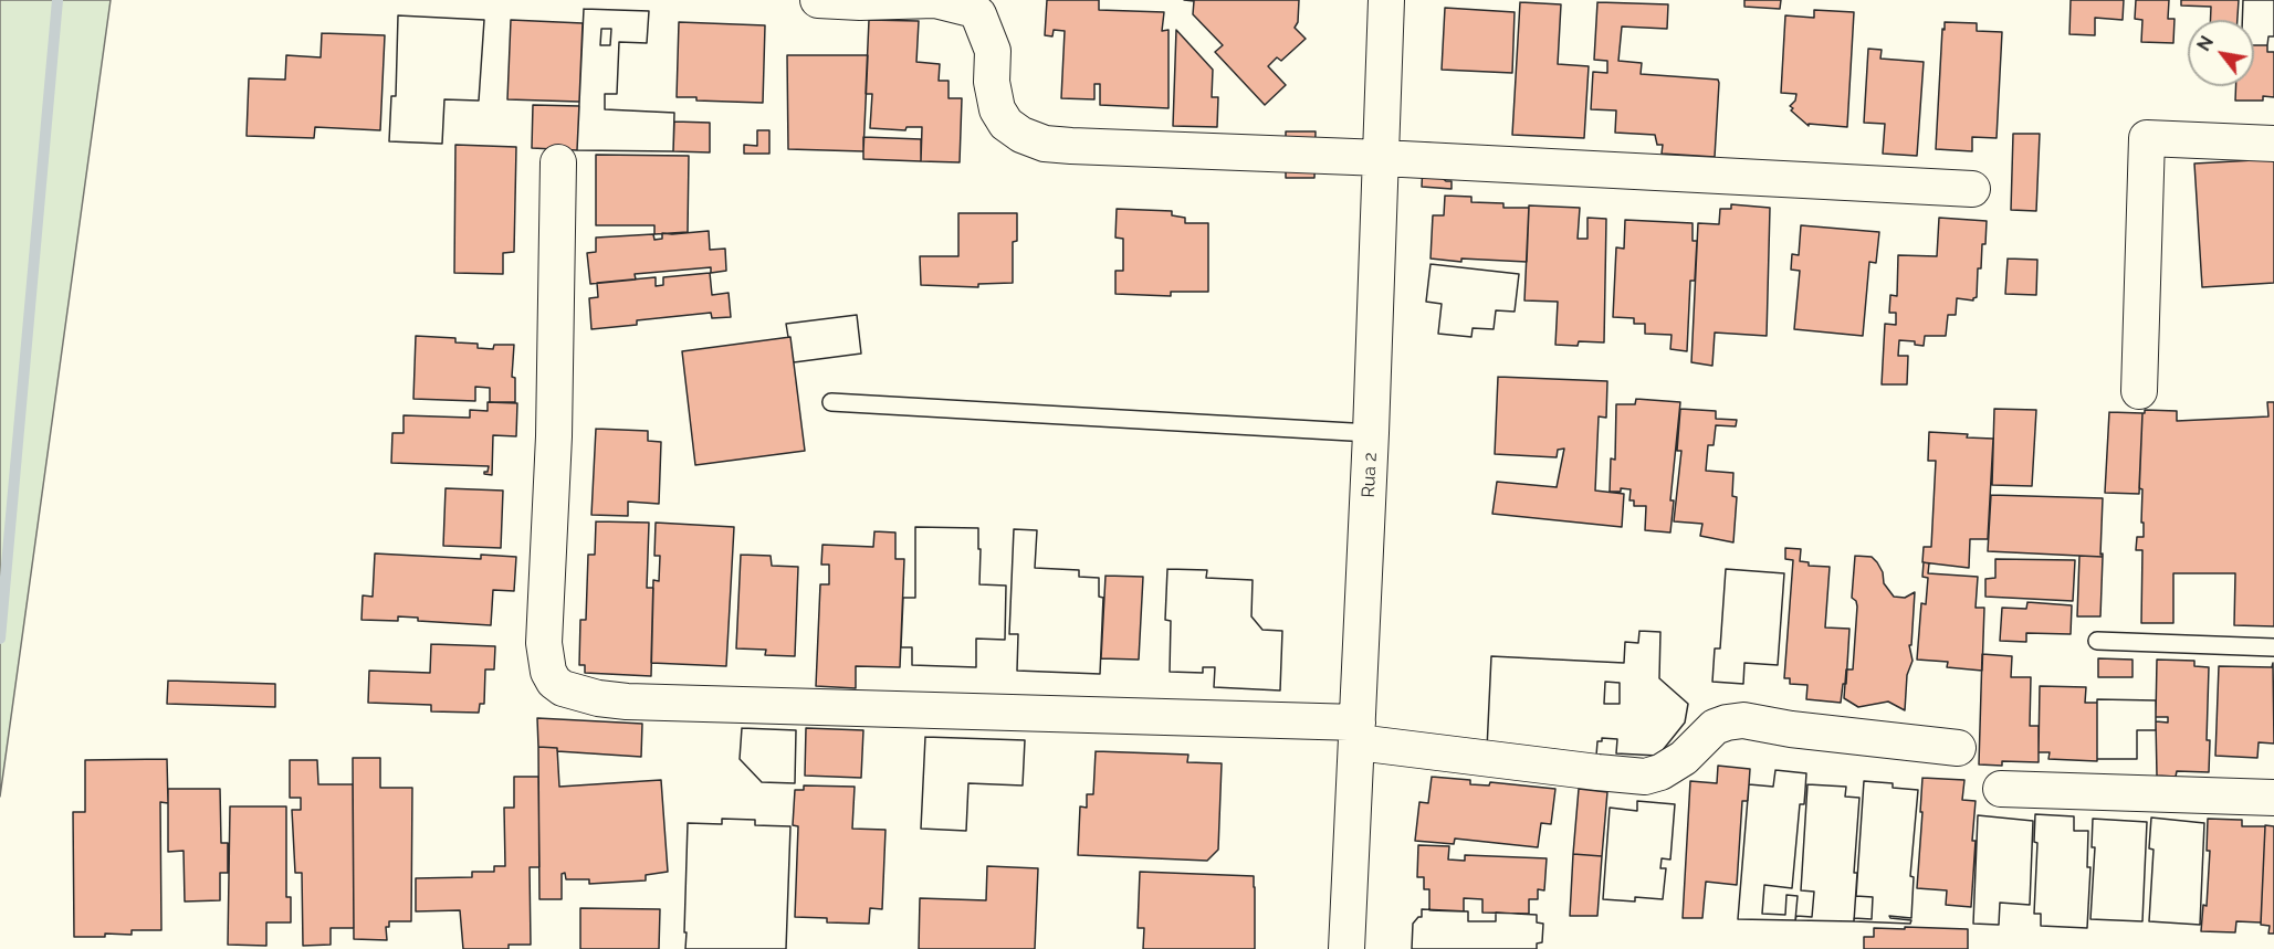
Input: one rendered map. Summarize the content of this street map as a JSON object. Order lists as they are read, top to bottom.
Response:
{
  "streets": {
    "street": ["Rua 2"]
  },
  "north": "top left"
}
